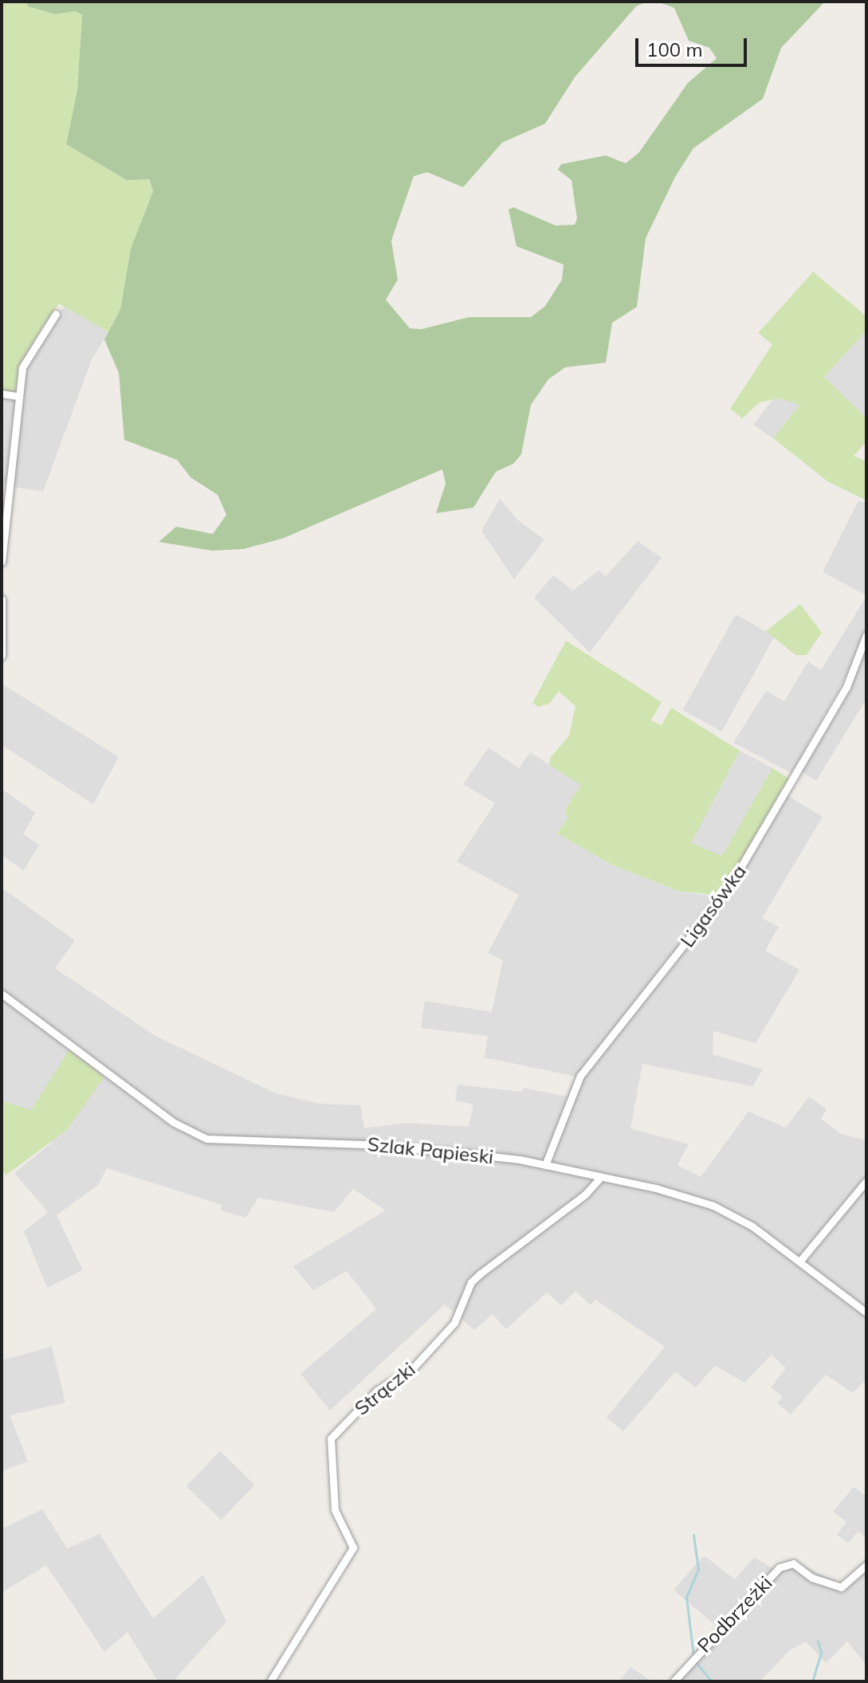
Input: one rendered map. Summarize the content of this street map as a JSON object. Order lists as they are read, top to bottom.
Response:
{
  "streets": {
    "street": [
      "Ligasówka",
      "Szlak Papieski",
      "Strączki",
      "Podbrzeżki"
    ]
  },
  "crossings": [
    ["Ligasówka", "Szlak Papieski"],
    ["Szlak Papieski", "Strączki"]
  ],
  "scale_bar": "100 m"
}
